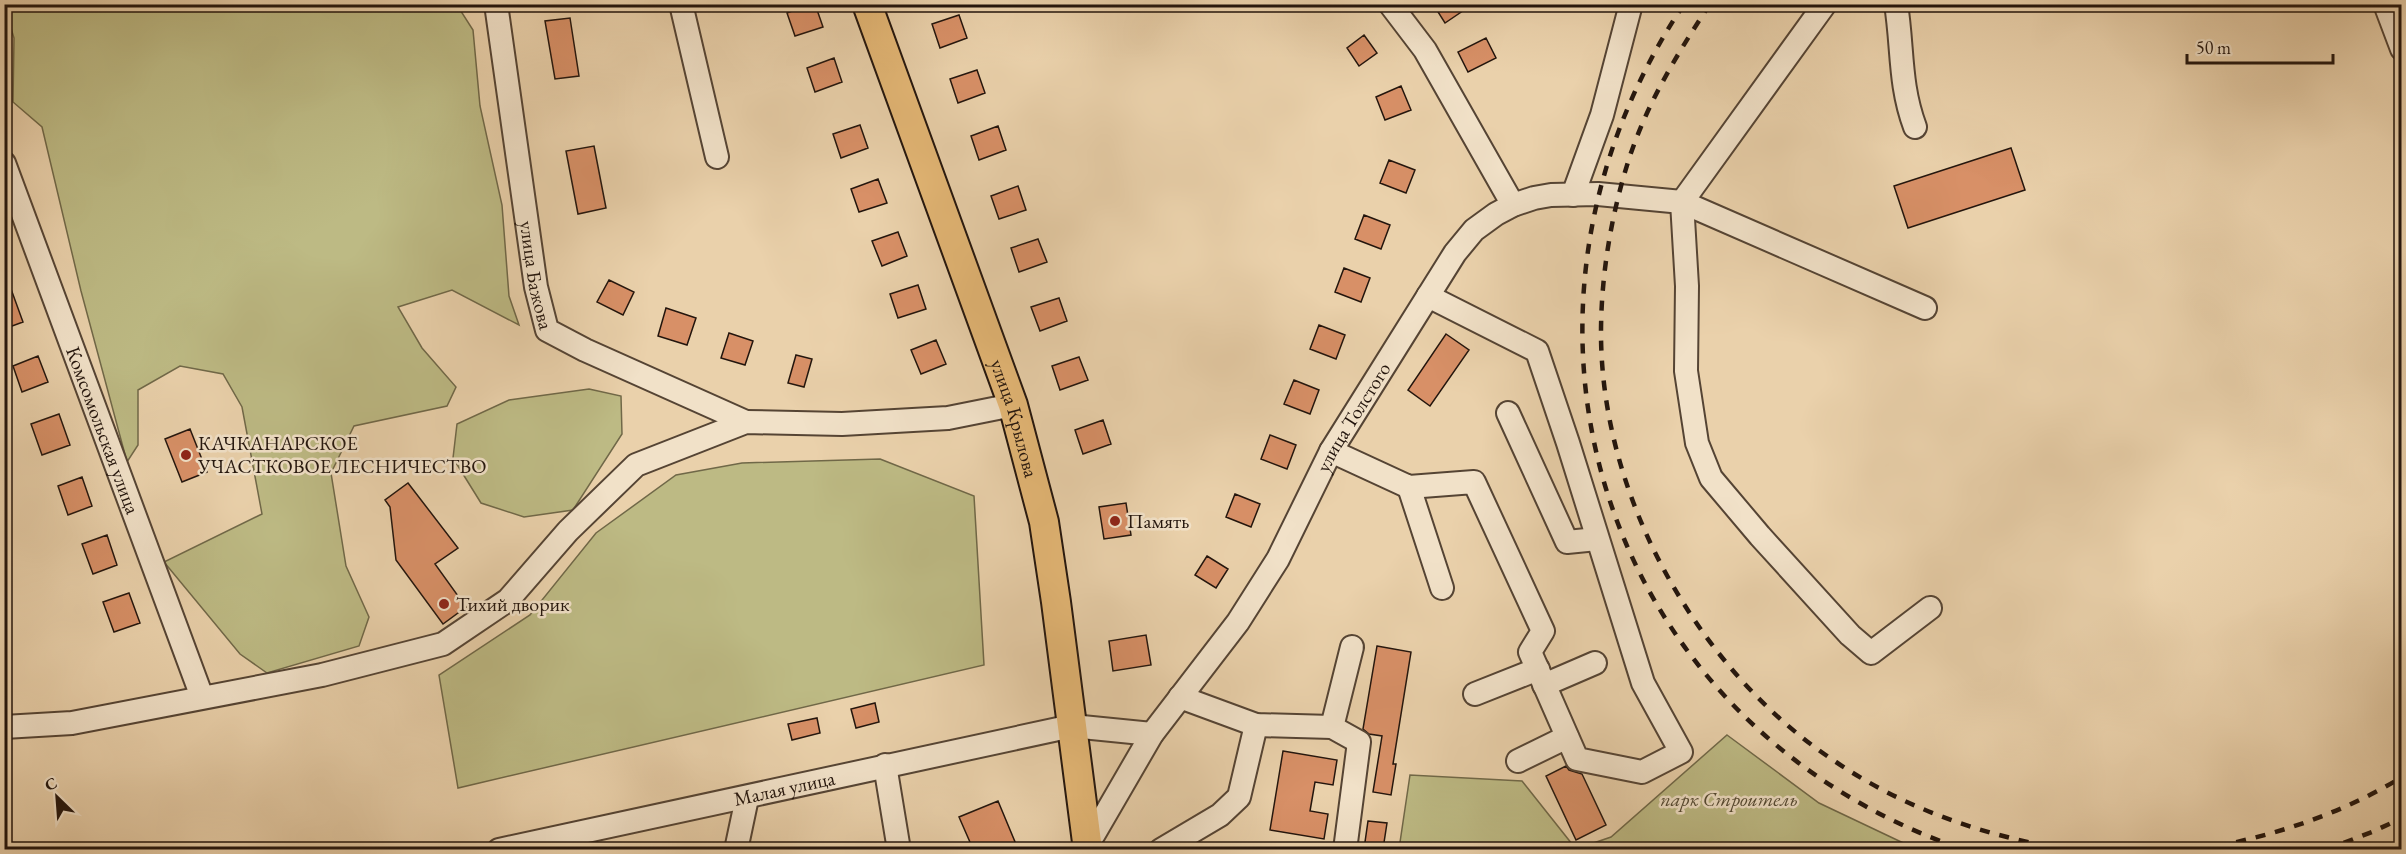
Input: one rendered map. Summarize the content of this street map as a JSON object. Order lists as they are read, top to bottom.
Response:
{
  "streets": {
    "main road": ["улица Крылова"],
    "street": [
      "улица Бажова",
      "улица Толстого",
      "Комсомольская улица",
      "Малая улица"
    ]
  },
  "crossings": [
    ["улица Крылова", "улица Толстого"],
    ["улица Крылова", "Малая улица"],
    ["улица Толстого", "Малая улица"]
  ],
  "parks": ["парк Строитель"],
  "places": ["КАЧКАНАРСКОЕ УЧАСТКОВОЕ ЛЕСНИЧЕСТВО", "Память", "Тихий дворик"],
  "scale_bar": "50 m",
  "north": "top left"
}
